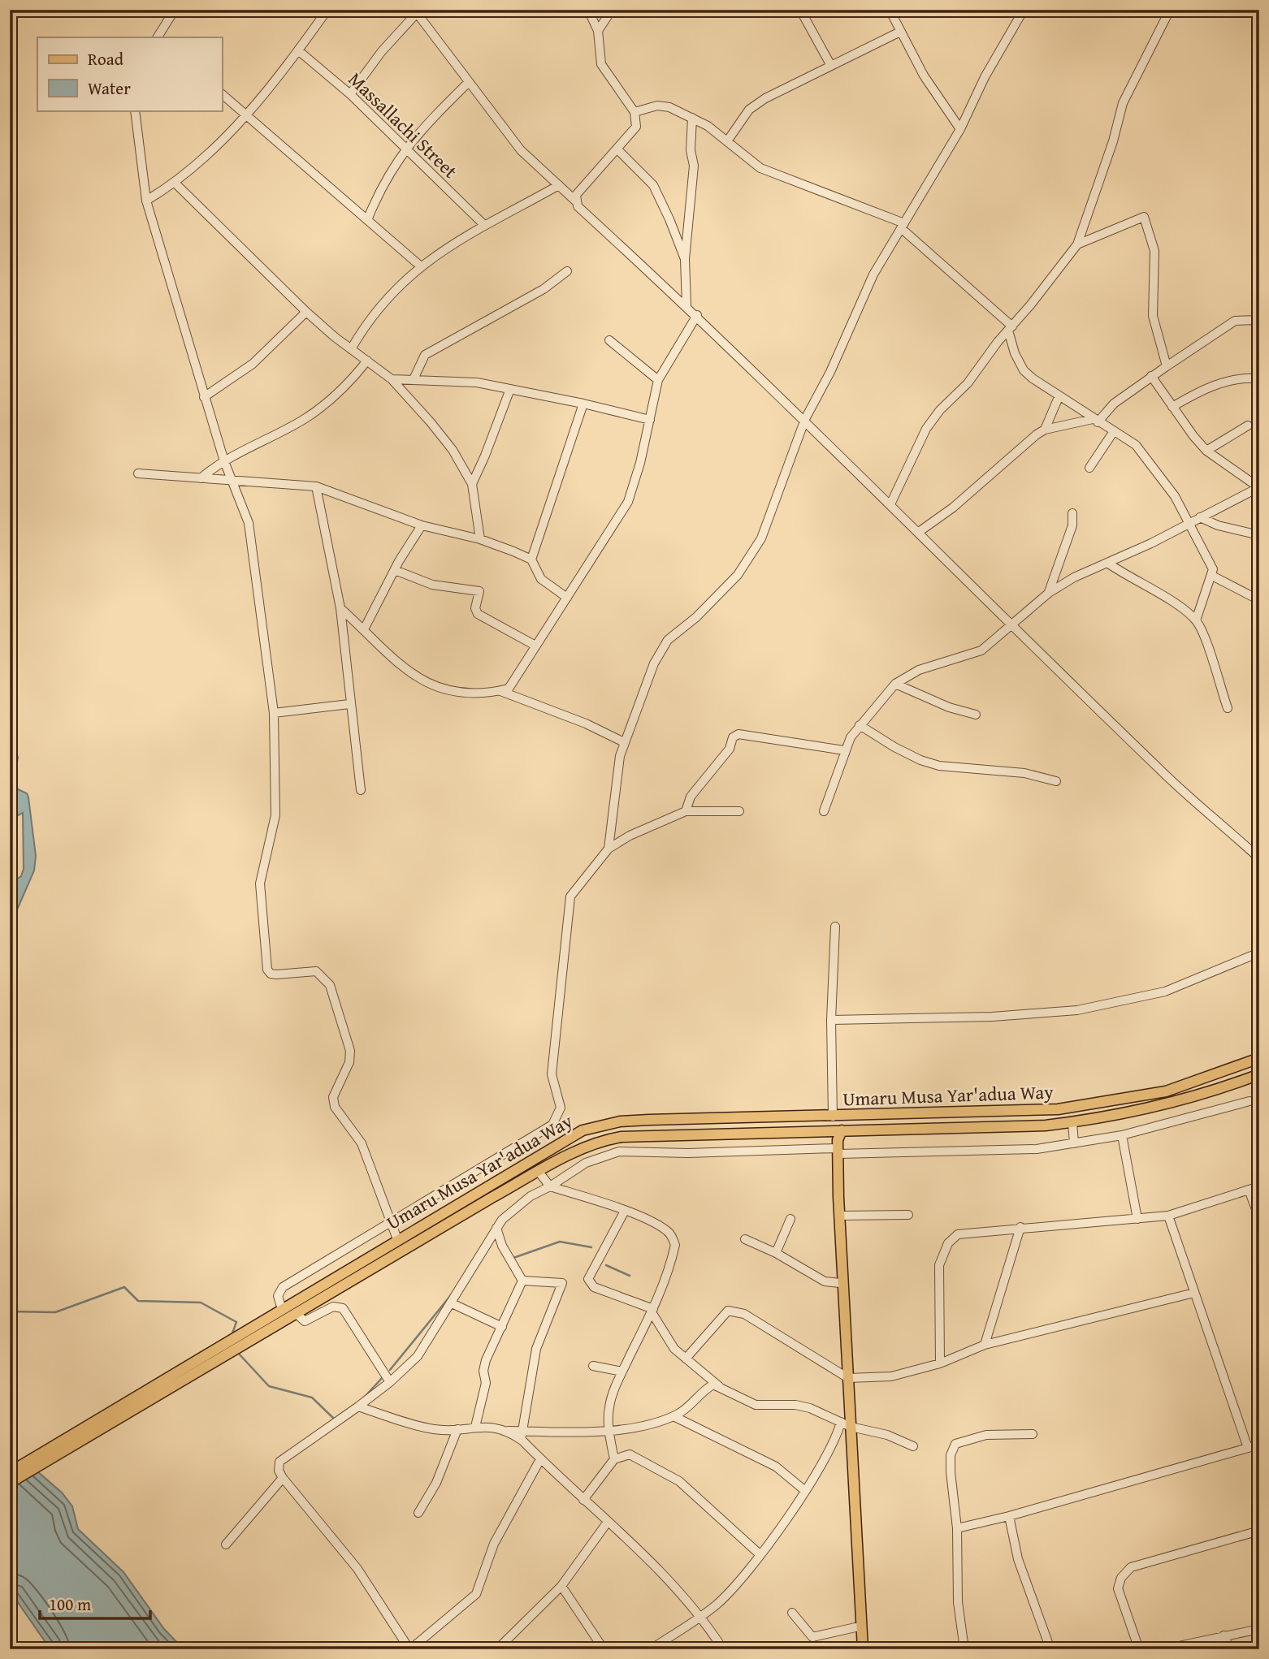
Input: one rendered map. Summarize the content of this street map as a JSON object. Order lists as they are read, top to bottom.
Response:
{
  "streets": {
    "main road": ["Umaru Musa Yar'adua Way"],
    "street": ["Massallachi Street"]
  },
  "legend": ["Road", "Water"],
  "scale_bar": "100 m"
}
